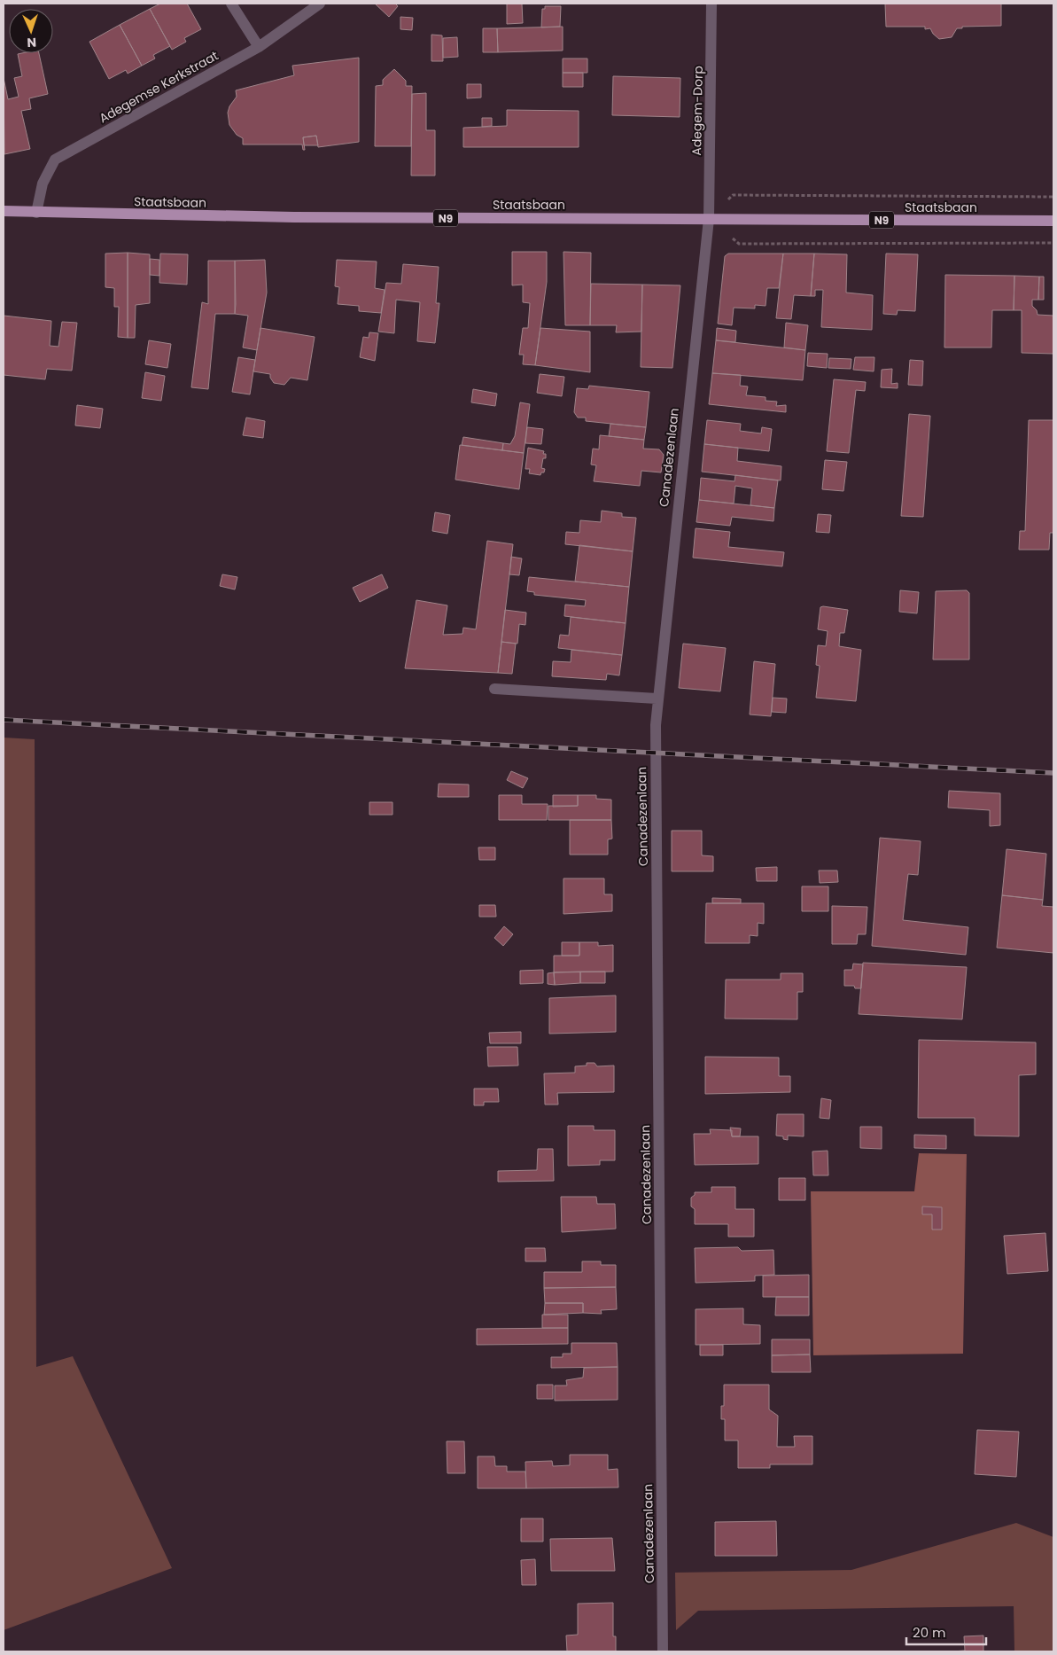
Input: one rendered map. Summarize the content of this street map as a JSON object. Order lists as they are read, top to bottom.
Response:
{
  "streets": {
    "main road": ["Staatsbaan", "N9"],
    "street": ["Adegemse Kerkstraat", "Adegem-Dorp", "Canadezenlaan"]
  },
  "crossings": [
    ["Adegemse Kerkstraat", "Staatsbaan"],
    ["Adegem-Dorp", "Staatsbaan"],
    ["Adegem-Dorp", "Canadezenlaan"],
    ["Staatsbaan", "Canadezenlaan"]
  ],
  "scale_bar": "20 m",
  "north": "bottom"
}
